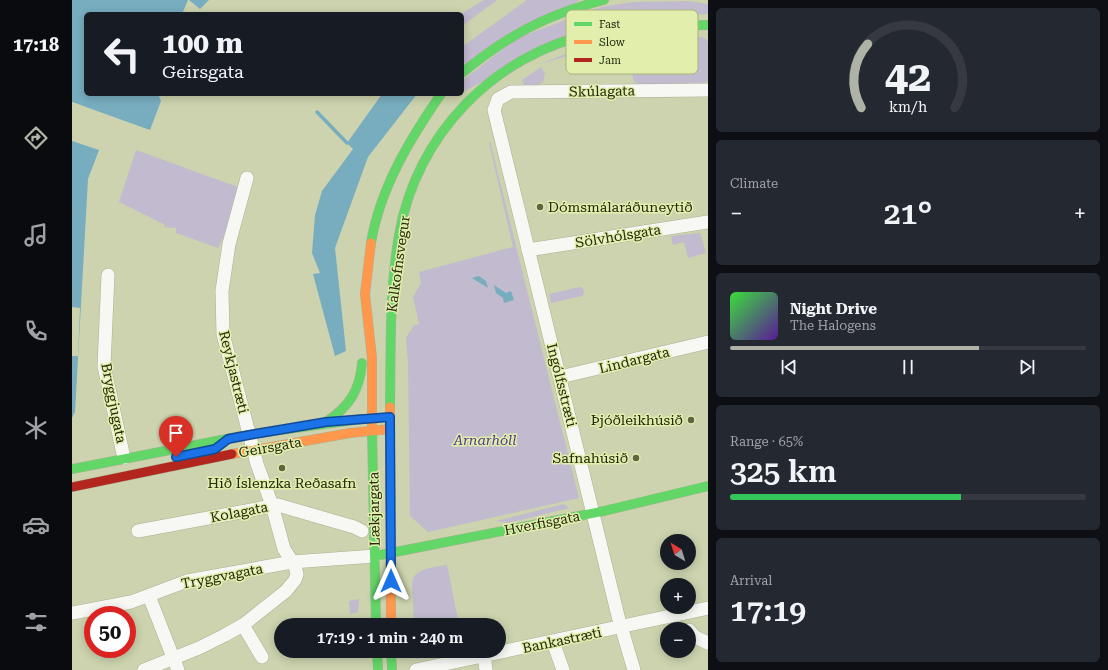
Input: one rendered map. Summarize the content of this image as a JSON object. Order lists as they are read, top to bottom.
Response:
{
  "streets": {
    "main road": [
      "Kalkofnsvegur",
      "Geirsgata",
      "Lækjargata",
      "Hverfisgata"
    ],
    "street": [
      "Skúlagata",
      "Sölvhólsgata",
      "Lindargata",
      "Reykjastræti",
      "Ingólfsstræti",
      "Bryggjugata",
      "Kolagata",
      "Tryggvagata",
      "Bankastræti"
    ]
  },
  "crossings": [
    ["Skúlagata", "Ingólfsstræti"],
    ["Sölvhólsgata", "Ingólfsstræti"],
    ["Kalkofnsvegur", "Geirsgata"],
    ["Kalkofnsvegur", "Lækjargata"],
    ["Lindargata", "Ingólfsstræti"],
    ["Reykjastræti", "Geirsgata"],
    ["Reykjastræti", "Kolagata"],
    ["Reykjastræti", "Tryggvagata"],
    ["Ingólfsstræti", "Hverfisgata"],
    ["Ingólfsstræti", "Bankastræti"],
    ["Bryggjugata", "Geirsgata"],
    ["Geirsgata", "Lækjargata"],
    ["Lækjargata", "Hverfisgata"],
    ["Lækjargata", "Tryggvagata"],
    ["Hverfisgata", "Tryggvagata"]
  ],
  "parks": ["Arnarhóll"],
  "places": [
    "Dómsmálaráðuneytið",
    "Þjóðleikhúsið",
    "Safnahúsið",
    "Hið Íslenzka Reðasafn"
  ],
  "legend": ["Fast", "Slow", "Jam"],
  "north": "top left",
  "page": {
    "tabs": "17:18",
    "turn": ["100 m", "Geirsgata"],
    "tile": [
      "Climate",
      ["Range · 65%", "325 km"],
      ["Arrival", "17:19"]
    ],
    "heat": ["−", "21°", "+"],
    "song": ["Night Drive", "The Halogens"],
    "map_buttons": ["+", "−"],
    "limit": "50",
    "trip": "17:19 · 1 min · 240 m",
    "gauge": ["42", "km/h"]
  }
}
